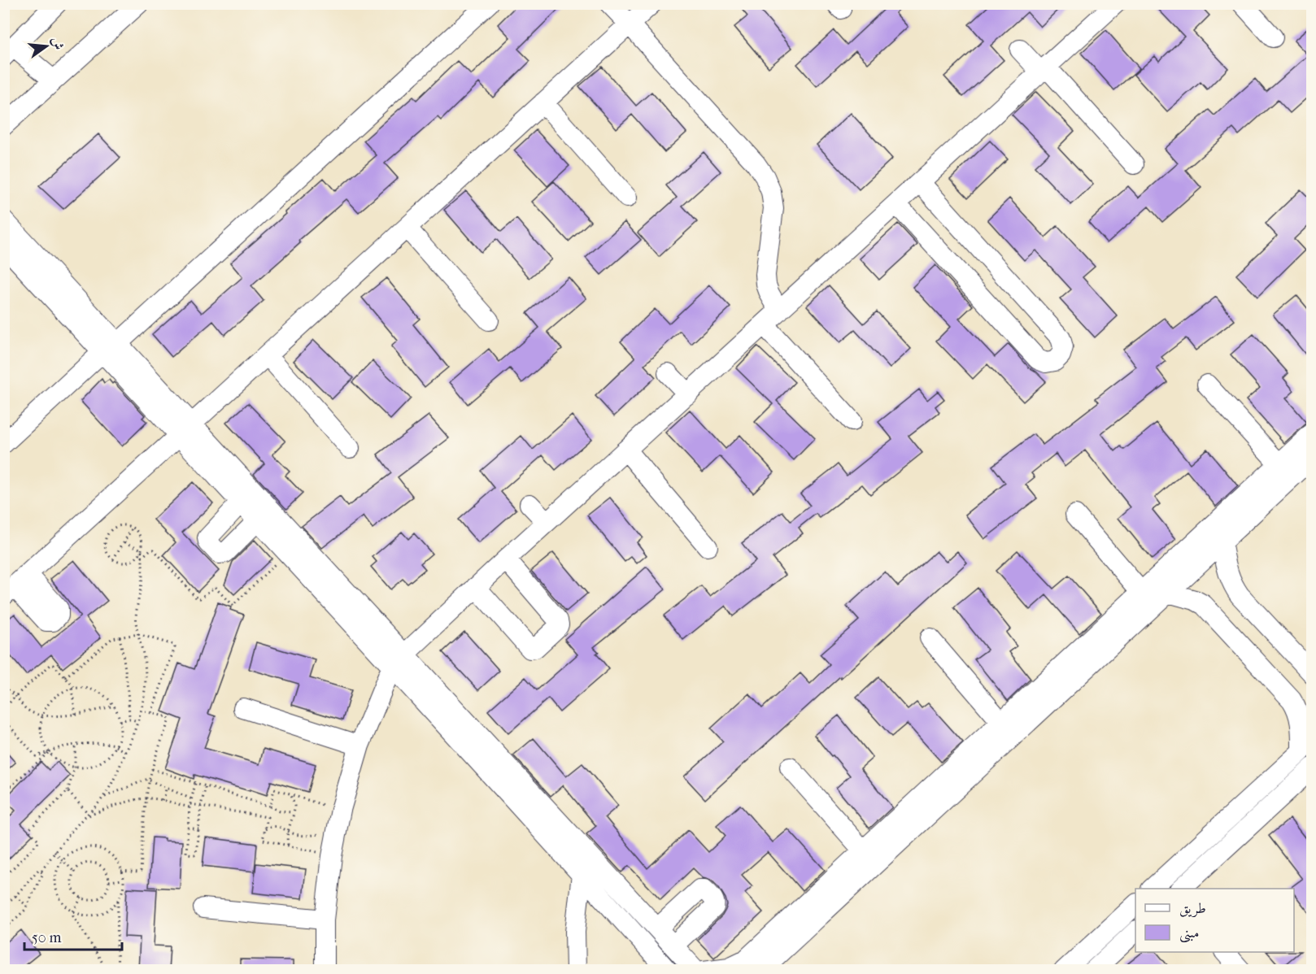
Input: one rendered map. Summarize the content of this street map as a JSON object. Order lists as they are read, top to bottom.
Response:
{
  "legend": ["طريق", "مبنى"],
  "scale_bar": "50 m",
  "north": "right"
}
